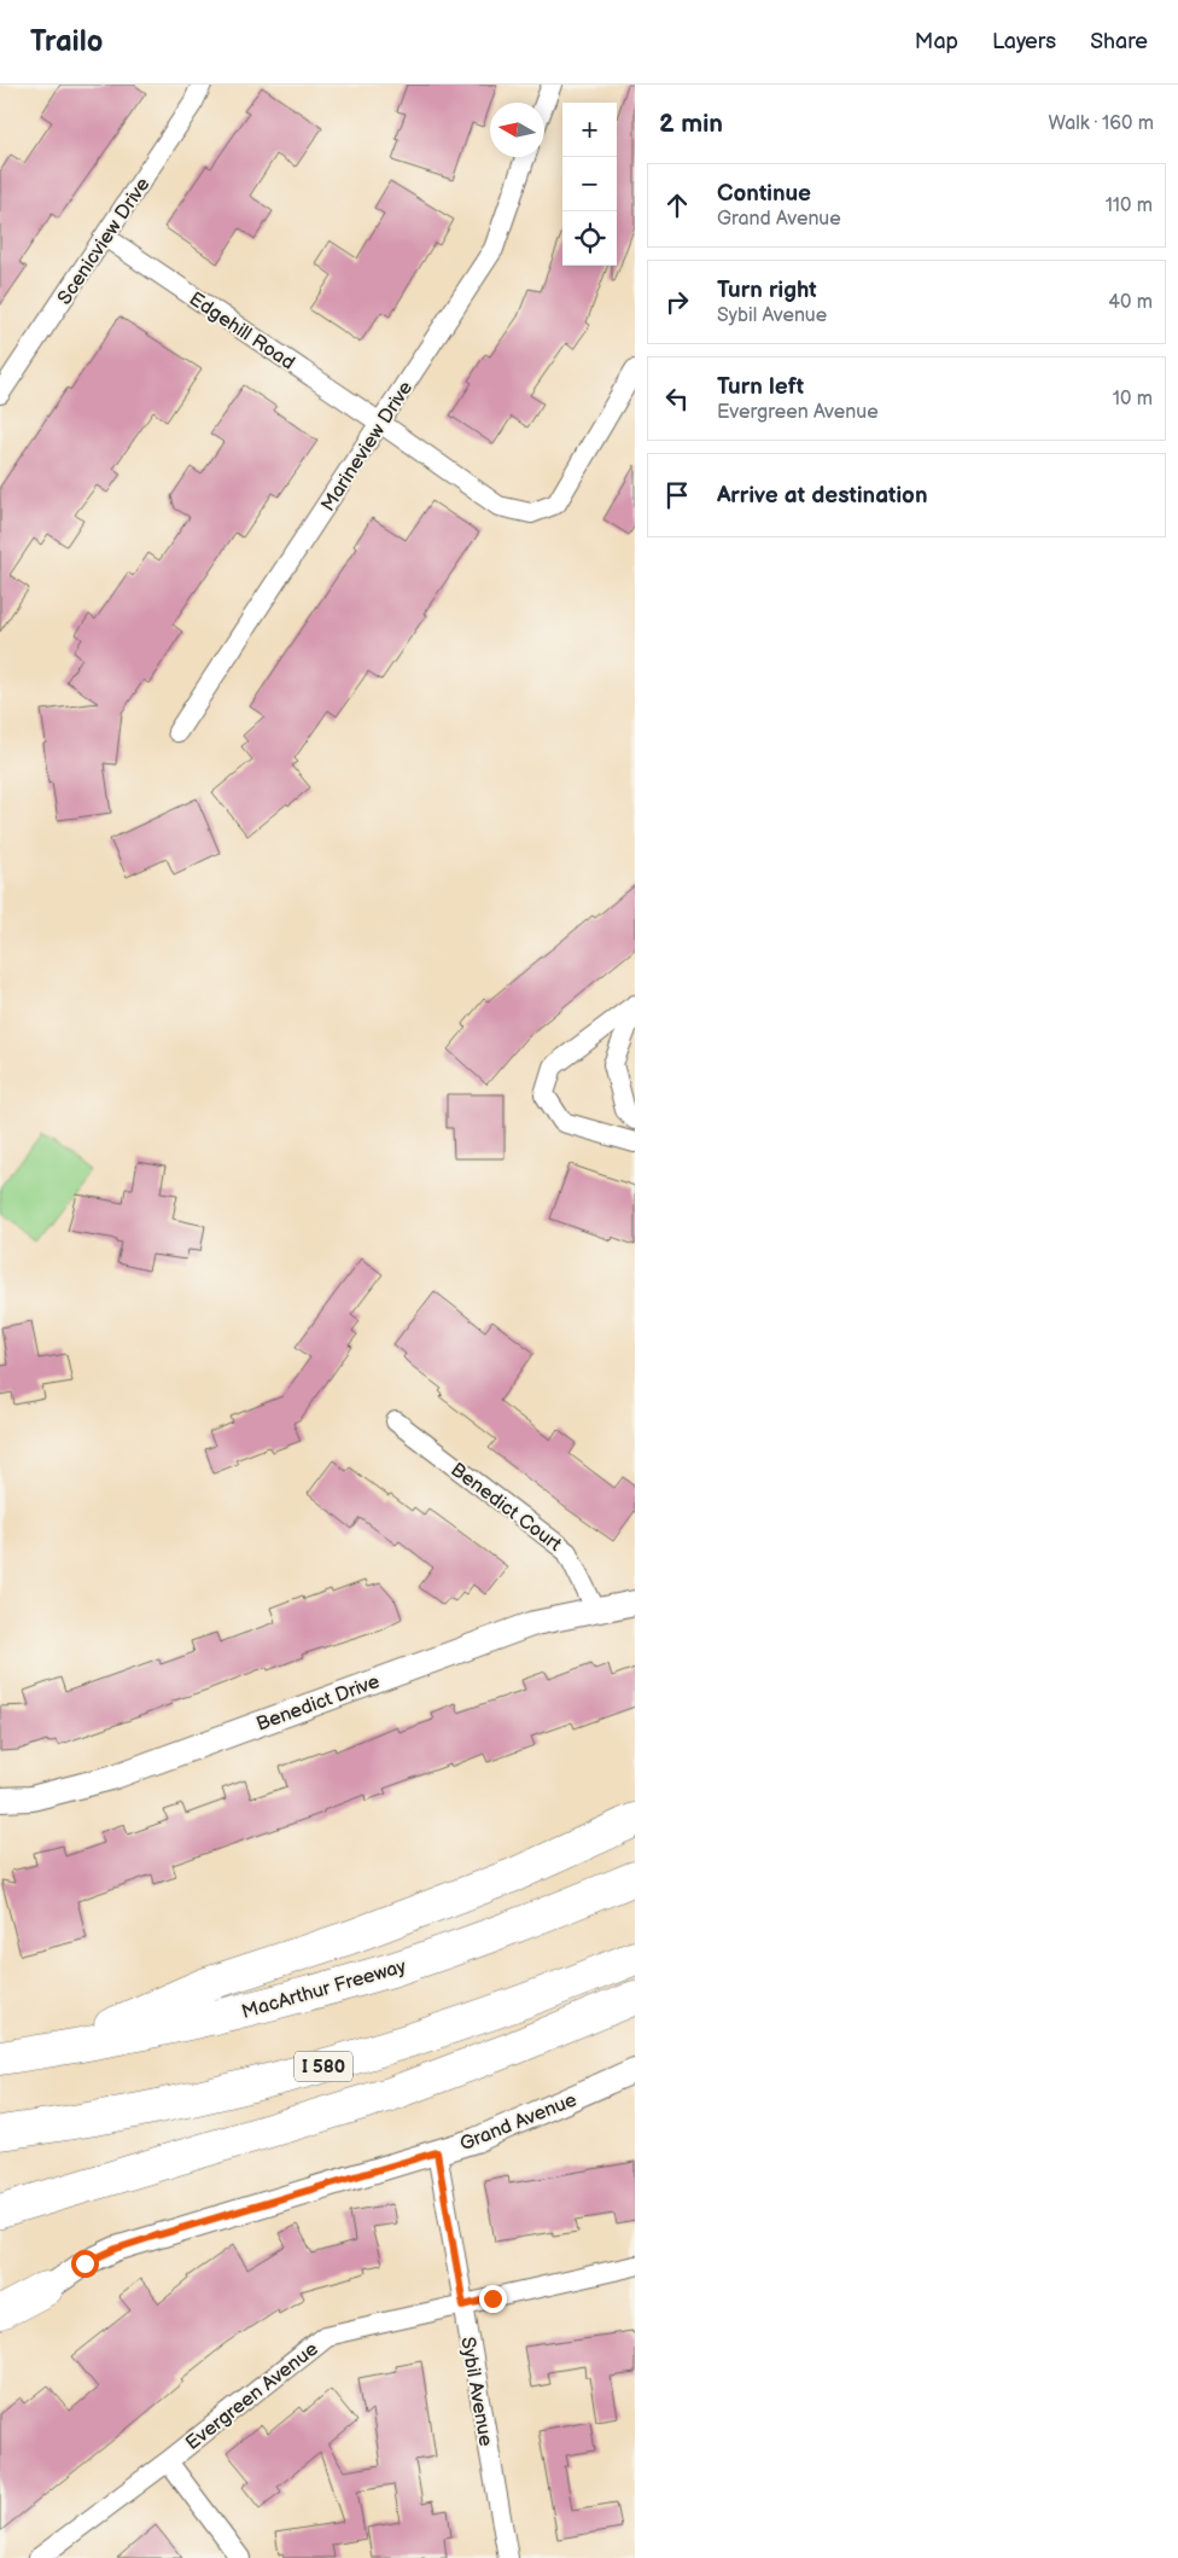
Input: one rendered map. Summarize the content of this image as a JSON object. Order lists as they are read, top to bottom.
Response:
{
  "streets": {
    "highway": ["MacArthur Freeway", "I 580"],
    "street": [
      "Scenicview Drive",
      "Edgehill Road",
      "Marineview Drive",
      "Benedict Court",
      "Benedict Drive",
      "Grand Avenue",
      "Sybil Avenue",
      "Evergreen Avenue"
    ]
  },
  "crossings": [
    ["Scenicview Drive", "Edgehill Road"],
    ["Edgehill Road", "Marineview Drive"],
    ["Benedict Court", "Benedict Drive"],
    ["Grand Avenue", "Sybil Avenue"],
    ["Sybil Avenue", "Evergreen Avenue"]
  ],
  "north": "left",
  "page": {
    "header": "Trailo",
    "nav": ["Map", "Layers", "Share"],
    "heading": ["2 min", "Walk · 160 m"],
    "map_buttons": ["+", "−"],
    "list": [
      ["Continue", "Grand Avenue", "110 m"],
      ["Turn right", "Sybil Avenue", "40 m"],
      ["Turn left", "Evergreen Avenue", "10 m"],
      "Arrive at destination"
    ]
  }
}
